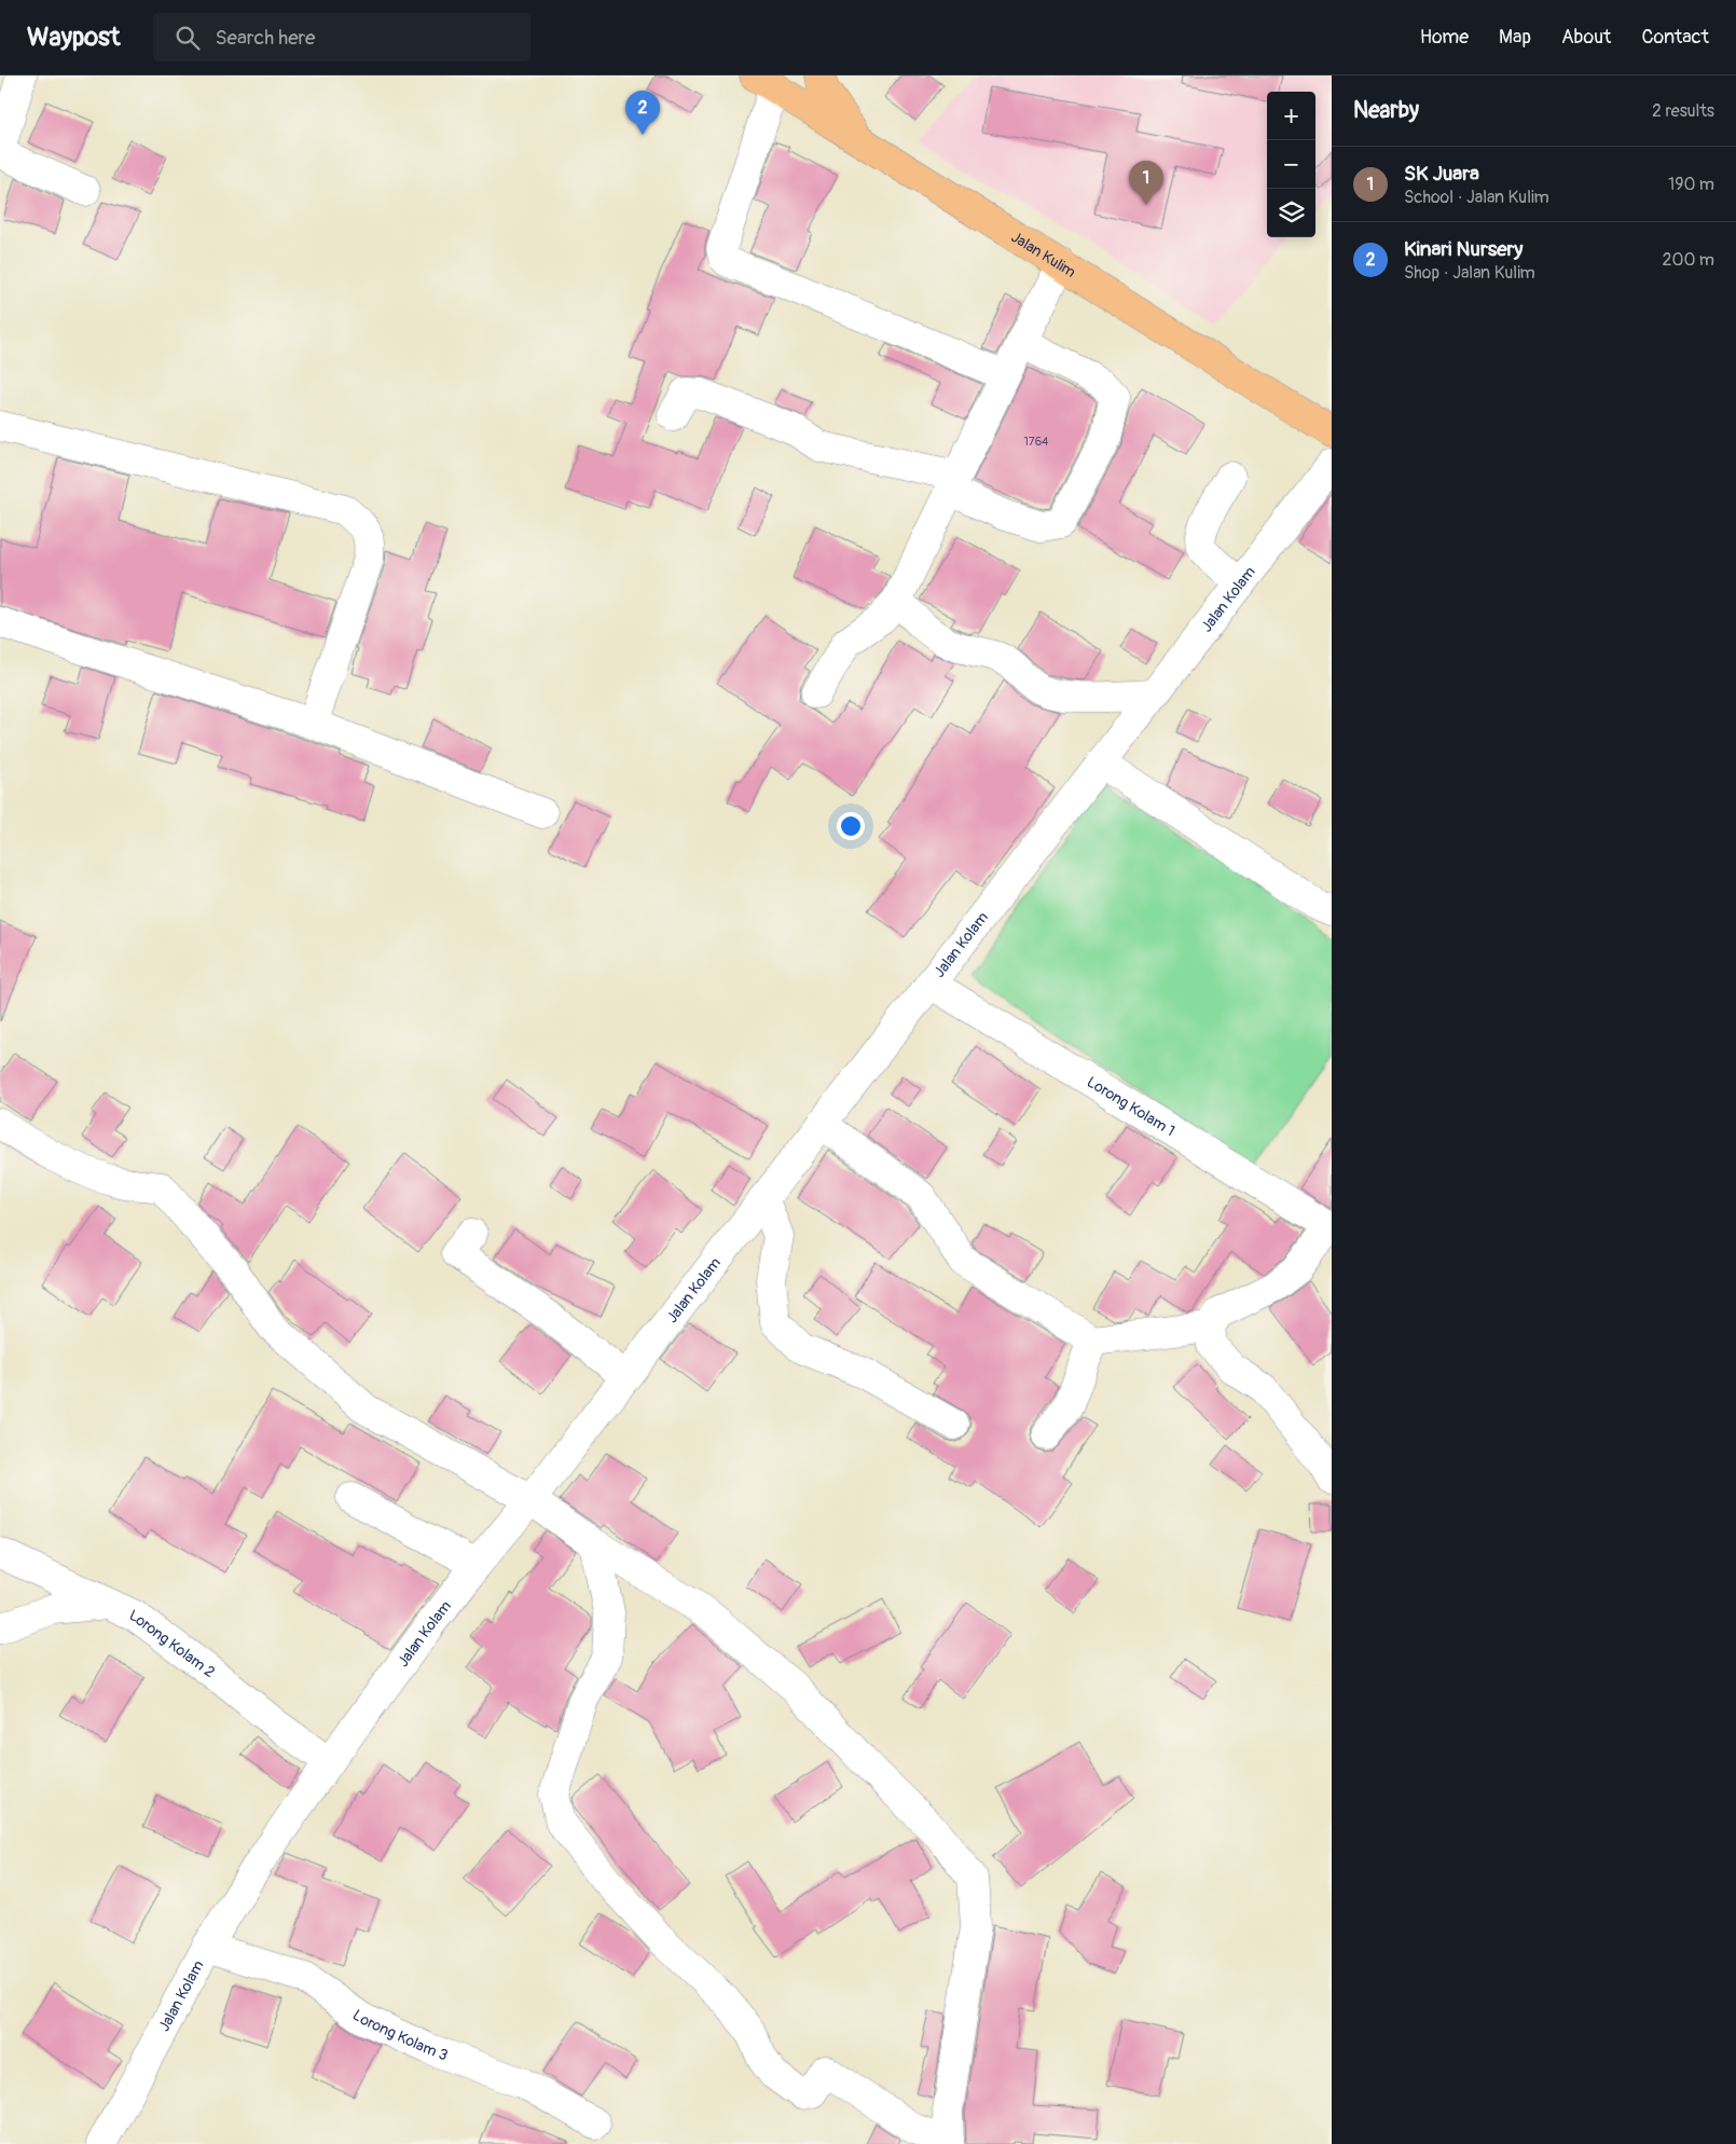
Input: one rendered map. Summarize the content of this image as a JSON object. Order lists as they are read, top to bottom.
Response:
{
  "streets": {
    "main road": ["Jalan Kulim"],
    "street": [
      "Jalan Kolam",
      "Lorong Kolam 1",
      "Lorong Kolam 2",
      "Lorong Kolam 3"
    ]
  },
  "crossings": [
    ["Jalan Kolam", "Lorong Kolam 1"],
    ["Jalan Kolam", "Lorong Kolam 2"],
    ["Jalan Kolam", "Lorong Kolam 3"]
  ],
  "house_numbers": ["1764"],
  "page": {
    "header": "Waypost",
    "search": "Search here",
    "nav": [
      "Home",
      "Map",
      "About",
      "Contact"
    ],
    "heading": ["Nearby", "2 results"],
    "pins": ["2", "1"],
    "map_buttons": ["+", "−"],
    "list": [
      {
        "mark": "1",
        "name": "SK Juara",
        "note": "School · Jalan Kulim",
        "value": "190 m"
      },
      {
        "mark": "2",
        "name": "Kinari Nursery",
        "note": "Shop · Jalan Kulim",
        "value": "200 m"
      }
    ]
  }
}
